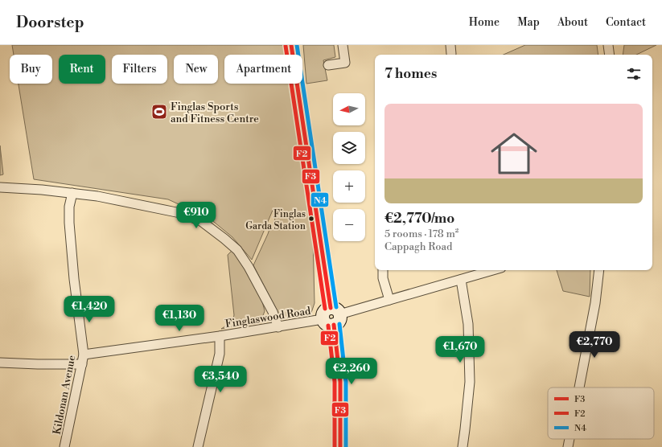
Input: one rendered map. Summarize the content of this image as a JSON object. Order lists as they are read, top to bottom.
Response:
{
  "streets": {
    "street": ["Finglaswood Road", "Kildonan Avenue"]
  },
  "crossings": [
    ["Finglaswood Road", "Kildonan Avenue"]
  ],
  "places": {
    "sports": ["Finglas Sports and Fitness Centre"],
    "other": ["Finglas Garda Station"]
  },
  "lines": ["transit line F3", "transit line N4", "transit line F2"],
  "legend": ["F3", "F2", "N4"],
  "north": "left",
  "page": {
    "header": "Doorstep",
    "nav": [
      "Home",
      "Map",
      "About",
      "Contact"
    ],
    "chip": [
      "Buy",
      "Rent",
      "Filters",
      "New",
      "Apartment"
    ],
    "heading": "7 homes",
    "map_buttons": ["+", "−"],
    "list": [
      {
        "name": "€2,770/mo",
        "note": "5 rooms · 178 m² · Cappagh Road"
      }
    ],
    "price": [
      "€910",
      "€1,420",
      "€1,130",
      "€2,770",
      "€1,670",
      "€2,260",
      "€3,540"
    ]
  }
}
